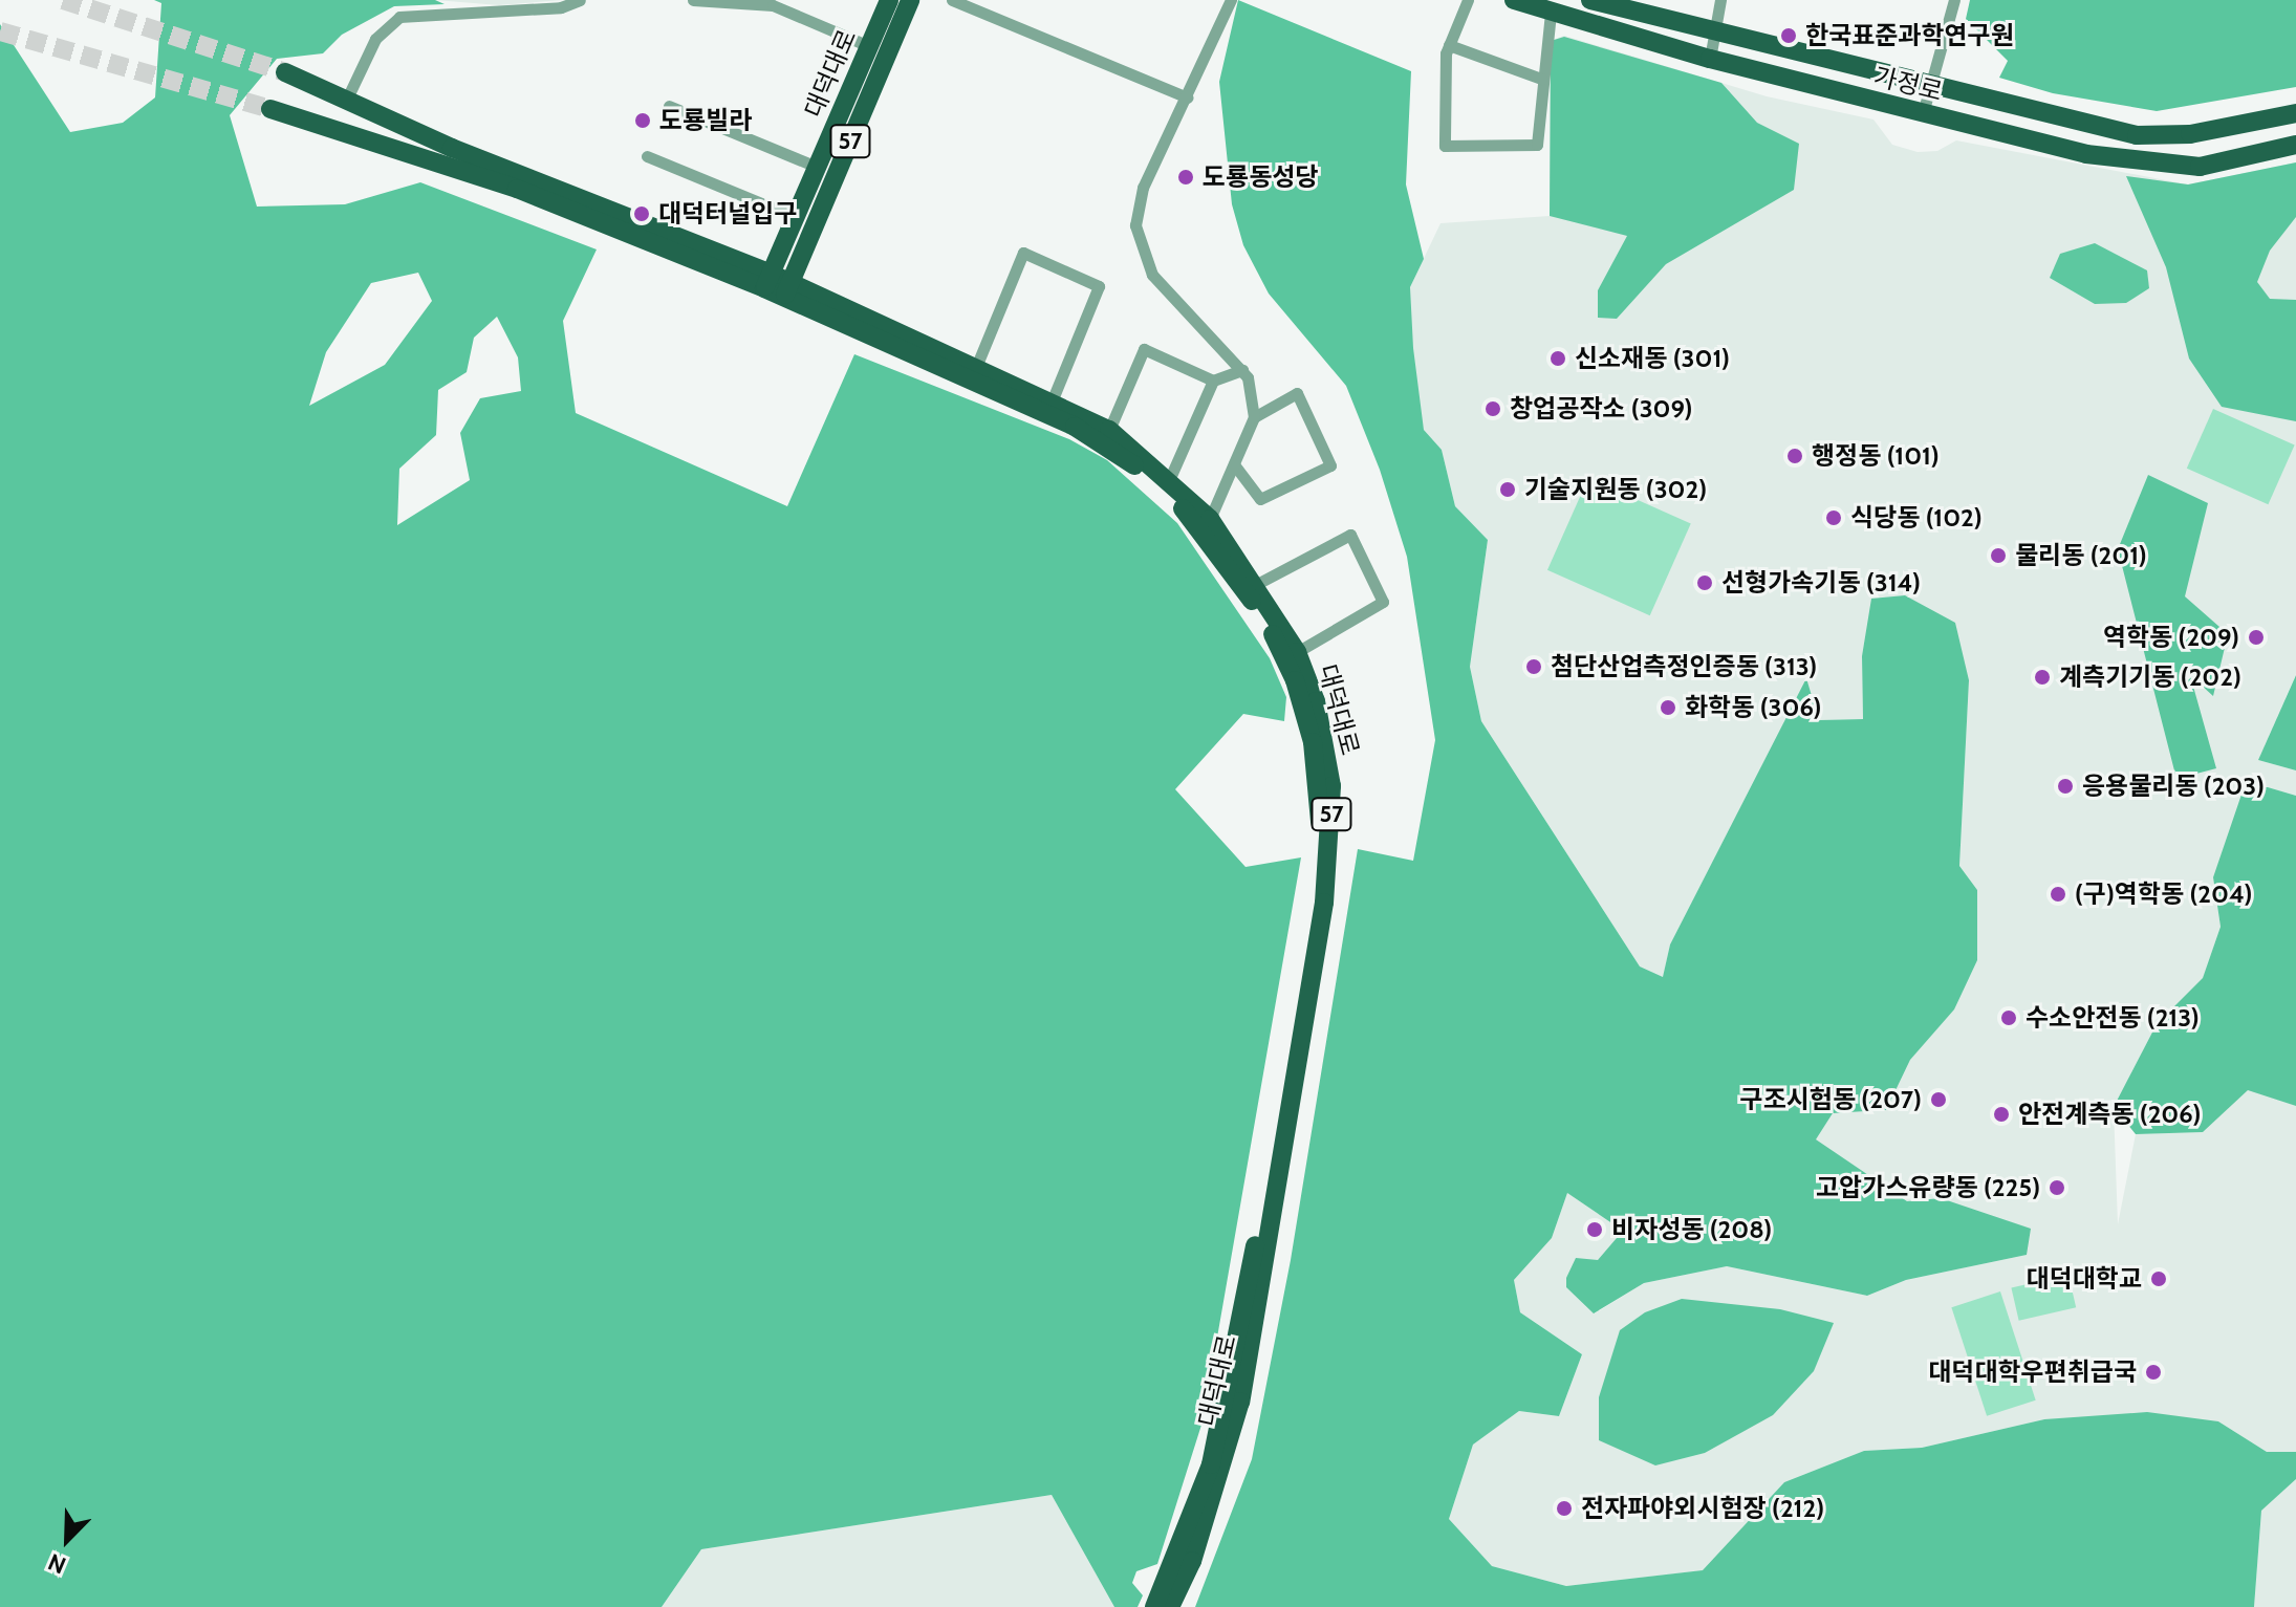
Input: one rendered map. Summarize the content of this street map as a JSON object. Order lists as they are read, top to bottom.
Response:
{
  "streets": {
    "main road": ["대덕대로", "가정로", "57"]
  },
  "places": [
    "한국표준과학연구원",
    "도룡빌라",
    "도룡동성당",
    "대덕터널입구",
    "신소재동 (301)",
    "창업공작소 (309)",
    "행정동 (101)",
    "기술지원동 (302)",
    "식당동 (102)",
    "물리동 (201)",
    "선형가속기동 (314)",
    "역학동 (209)",
    "첨단산업측정인증동 (313)",
    "계측기기동 (202)",
    "화학동 (306)",
    "응용물리동 (203)",
    "(구)역학동 (204)",
    "수소안전동 (213)",
    "구조시험동 (207)",
    "안전계측동 (206)",
    "고압가스유량동 (225)",
    "비자성동 (208)",
    "대덕대학교",
    "대덕대학우편취급국",
    "전자파야외시험장 (212)"
  ],
  "north": "bottom left"
}
